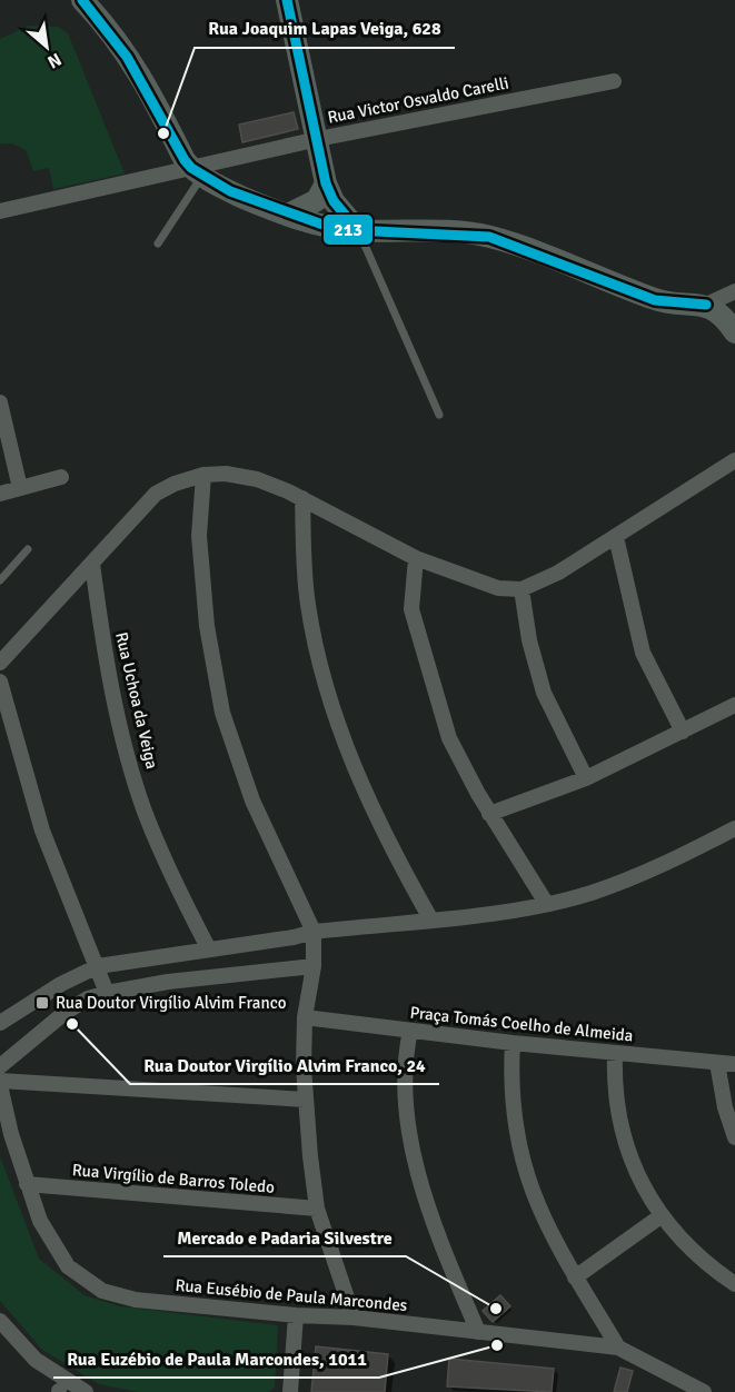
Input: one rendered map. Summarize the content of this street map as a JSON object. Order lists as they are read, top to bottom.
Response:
{
  "streets": {
    "street": [
      "Rua Victor Osvaldo Carelli",
      "Rua Uchoa da Veiga",
      "Praça Tomás Coelho de Almeida",
      "Rua Virgílio de Barros Toledo",
      "Rua Eusébio de Paula Marcondes"
    ]
  },
  "crossings": [
    ["Rua Virgílio de Barros Toledo", "Rua Eusébio de Paula Marcondes"]
  ],
  "places": {
    "other": [
      "Rua Joaquim Lapas Veiga, 628",
      "Rua Doutor Virgílio Alvim Franco, 24",
      "Mercado e Padaria Silvestre",
      "Rua Euzébio de Paula Marcondes, 1011"
    ],
    "transit": ["Rua Doutor Virgílio Alvim Franco"]
  },
  "lines": ["transit line 213"],
  "north": "bottom right"
}
